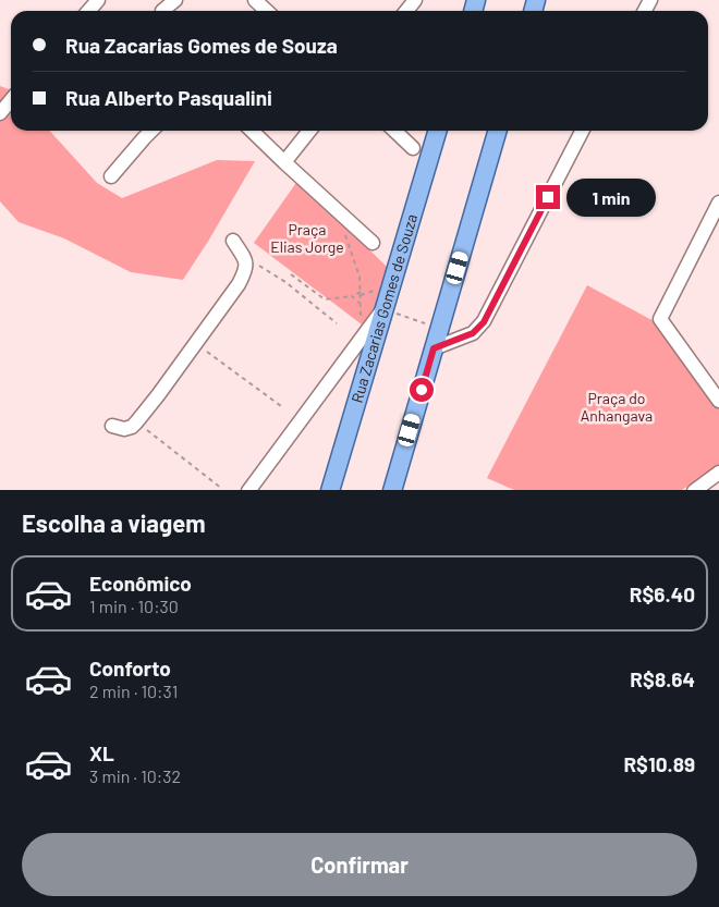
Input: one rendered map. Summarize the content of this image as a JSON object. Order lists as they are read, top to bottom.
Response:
{
  "streets": {
    "main road": ["Rua Zacarias Gomes de Souza"]
  },
  "parks": ["Praça Elias Jorge", "Praça do Anhangava"],
  "page": {
    "banner": ["Rua Zacarias Gomes de Souza", "Rua Alberto Pasqualini"],
    "bubble": "1 min",
    "heading": "Escolha a viagem",
    "list": [
      {
        "name": "Econômico",
        "note": "1 min · 10:30",
        "value": "R$6.40"
      },
      {
        "name": "Conforto",
        "note": "2 min · 10:31",
        "value": "R$8.64"
      },
      {
        "name": "XL",
        "note": "3 min · 10:32",
        "value": "R$10.89"
      }
    ],
    "buttons": "Confirmar"
  }
}
